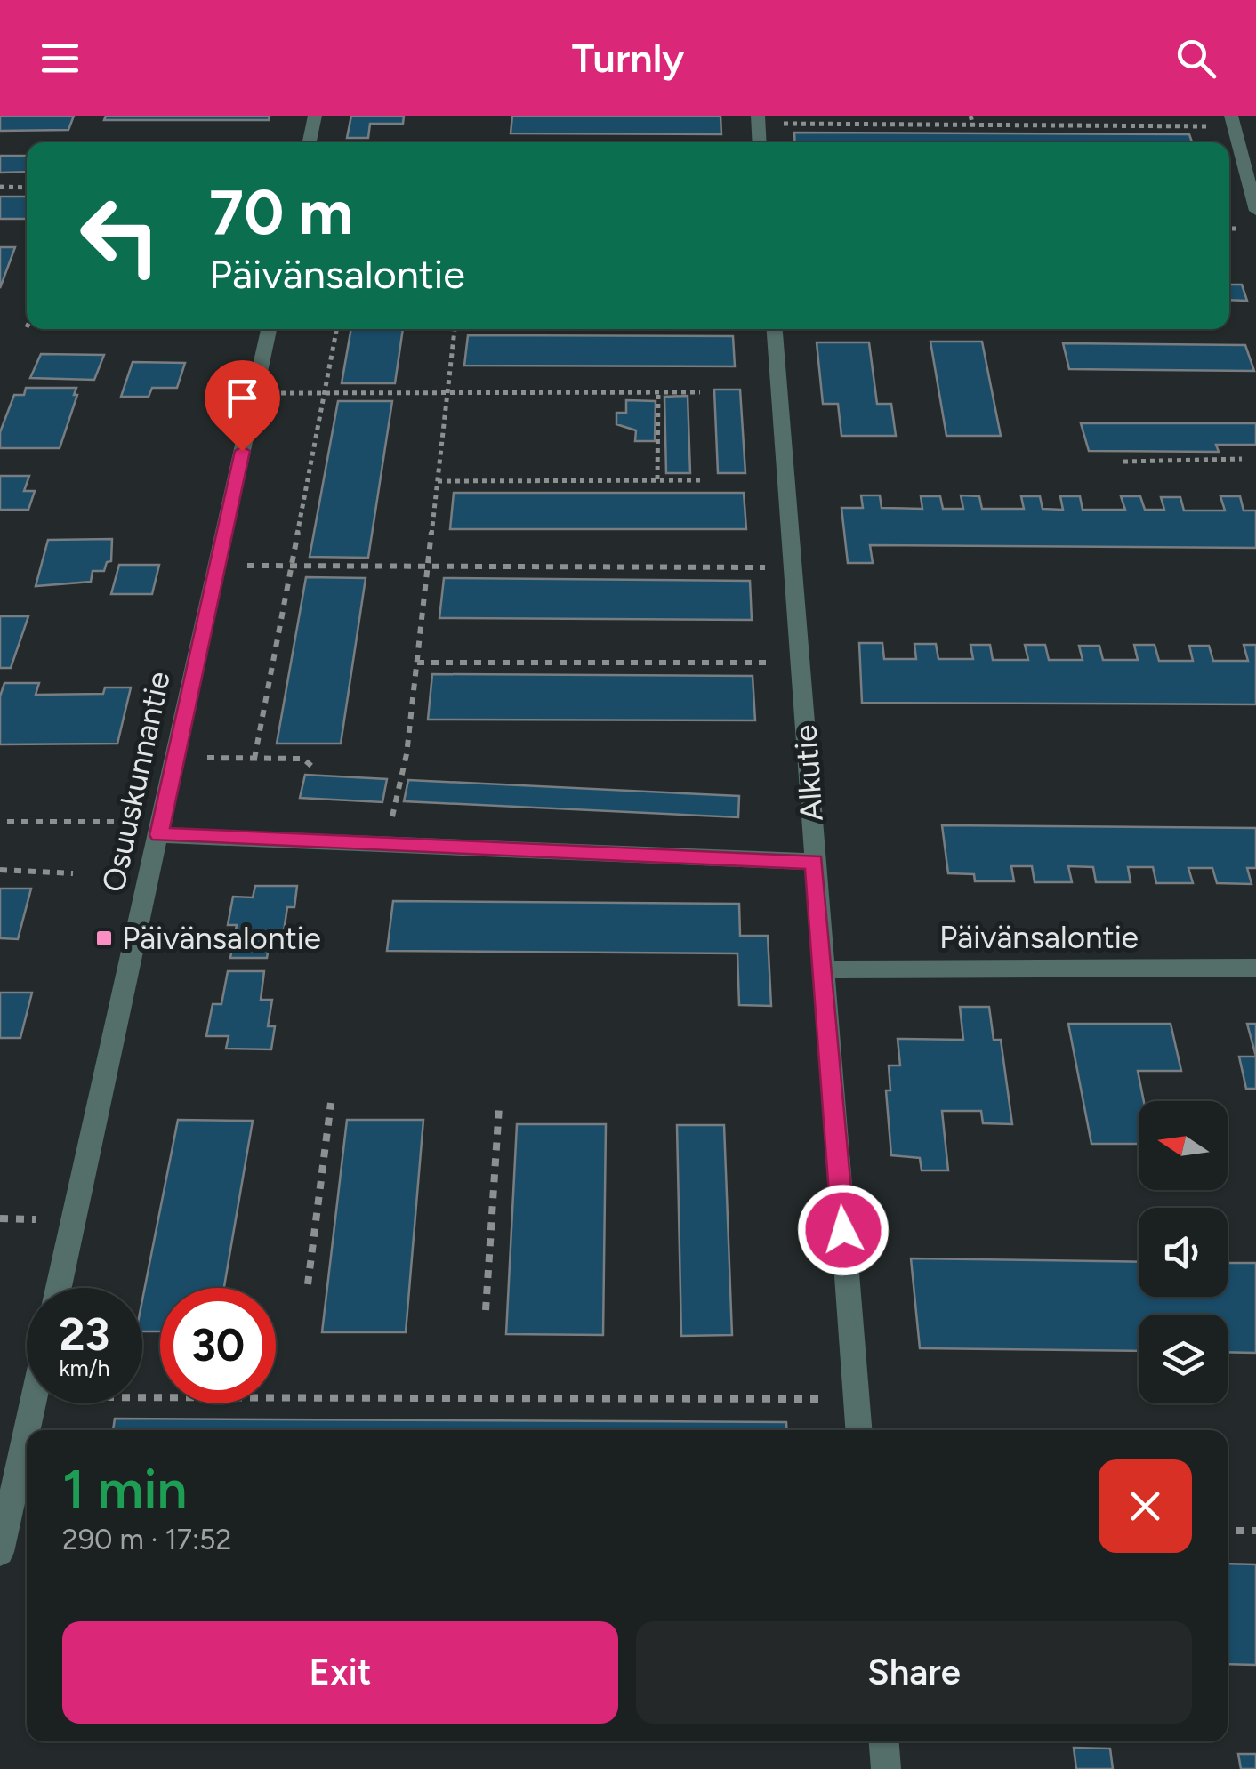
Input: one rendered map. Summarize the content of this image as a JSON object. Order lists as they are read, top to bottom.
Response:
{
  "streets": {
    "street": ["Alkutie", "Osuuskunnantie", "Päivänsalontie"]
  },
  "crossings": [
    ["Alkutie", "Päivänsalontie"]
  ],
  "places": {
    "transit": ["Päivänsalontie"]
  },
  "north": "left",
  "page": {
    "header": "Turnly",
    "turn": ["70 m", "Päivänsalontie"],
    "speed": "23 km/h",
    "limit": "30",
    "heading": ["1 min", "290 m · 17:52"],
    "buttons": ["Exit", "Share"]
  }
}
